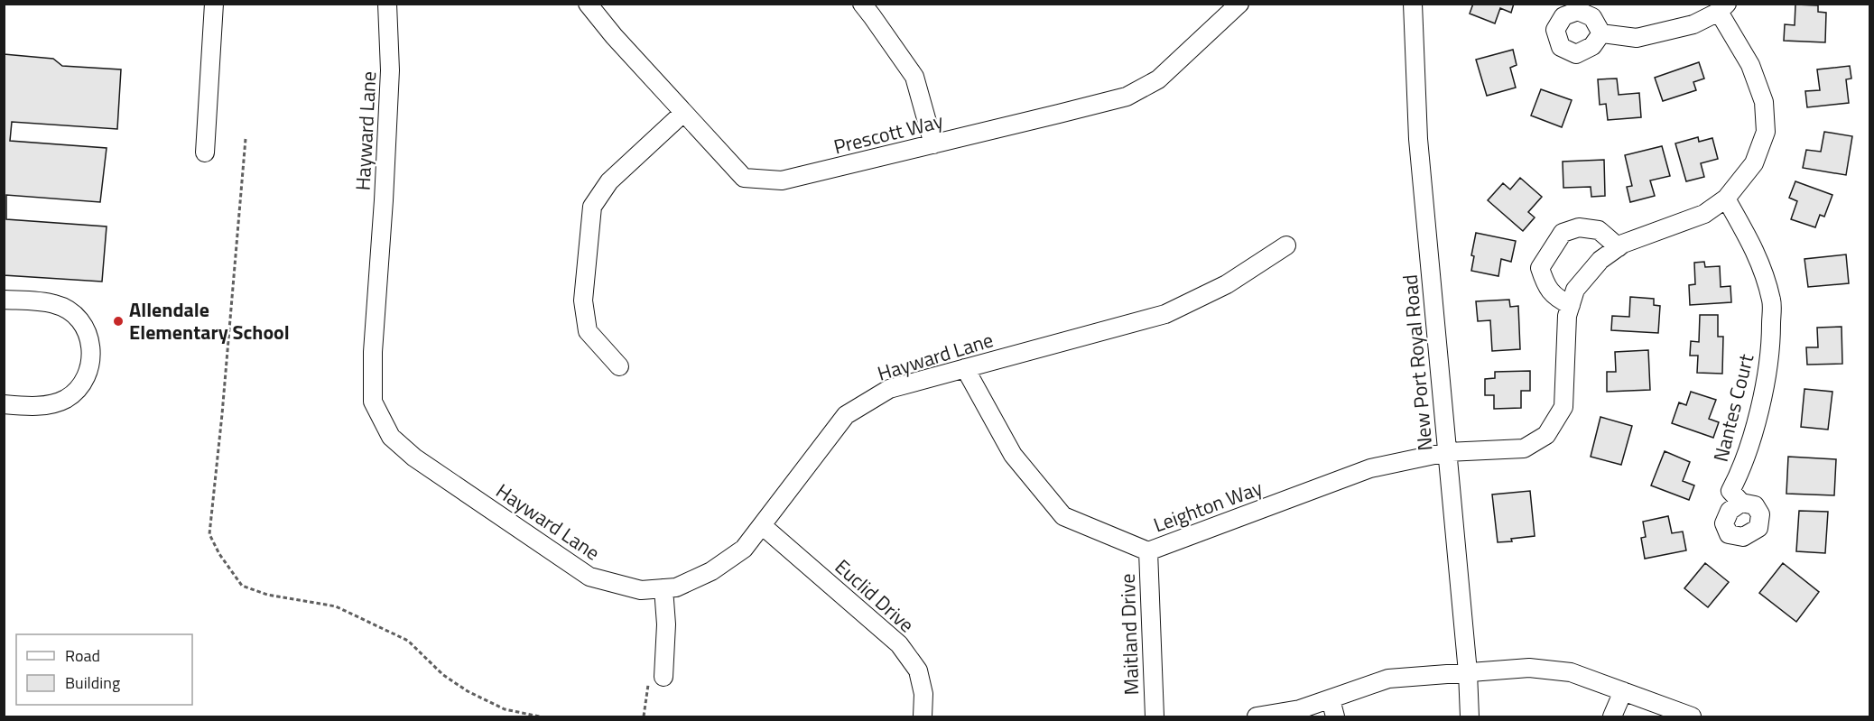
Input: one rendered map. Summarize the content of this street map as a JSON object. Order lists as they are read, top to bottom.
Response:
{
  "streets": {
    "street": [
      "Hayward Lane",
      "Prescott Way",
      "New Port Royal Road",
      "Nantes Court",
      "Leighton Way",
      "Euclid Drive",
      "Maitland Drive"
    ]
  },
  "crossings": [
    ["Hayward Lane", "Leighton Way"],
    ["Hayward Lane", "Euclid Drive"],
    ["New Port Royal Road", "Leighton Way"],
    ["Nantes Court", "Leighton Way"],
    ["Leighton Way", "Maitland Drive"]
  ],
  "places": ["Allendale Elementary School"],
  "legend": ["Road", "Building"]
}
